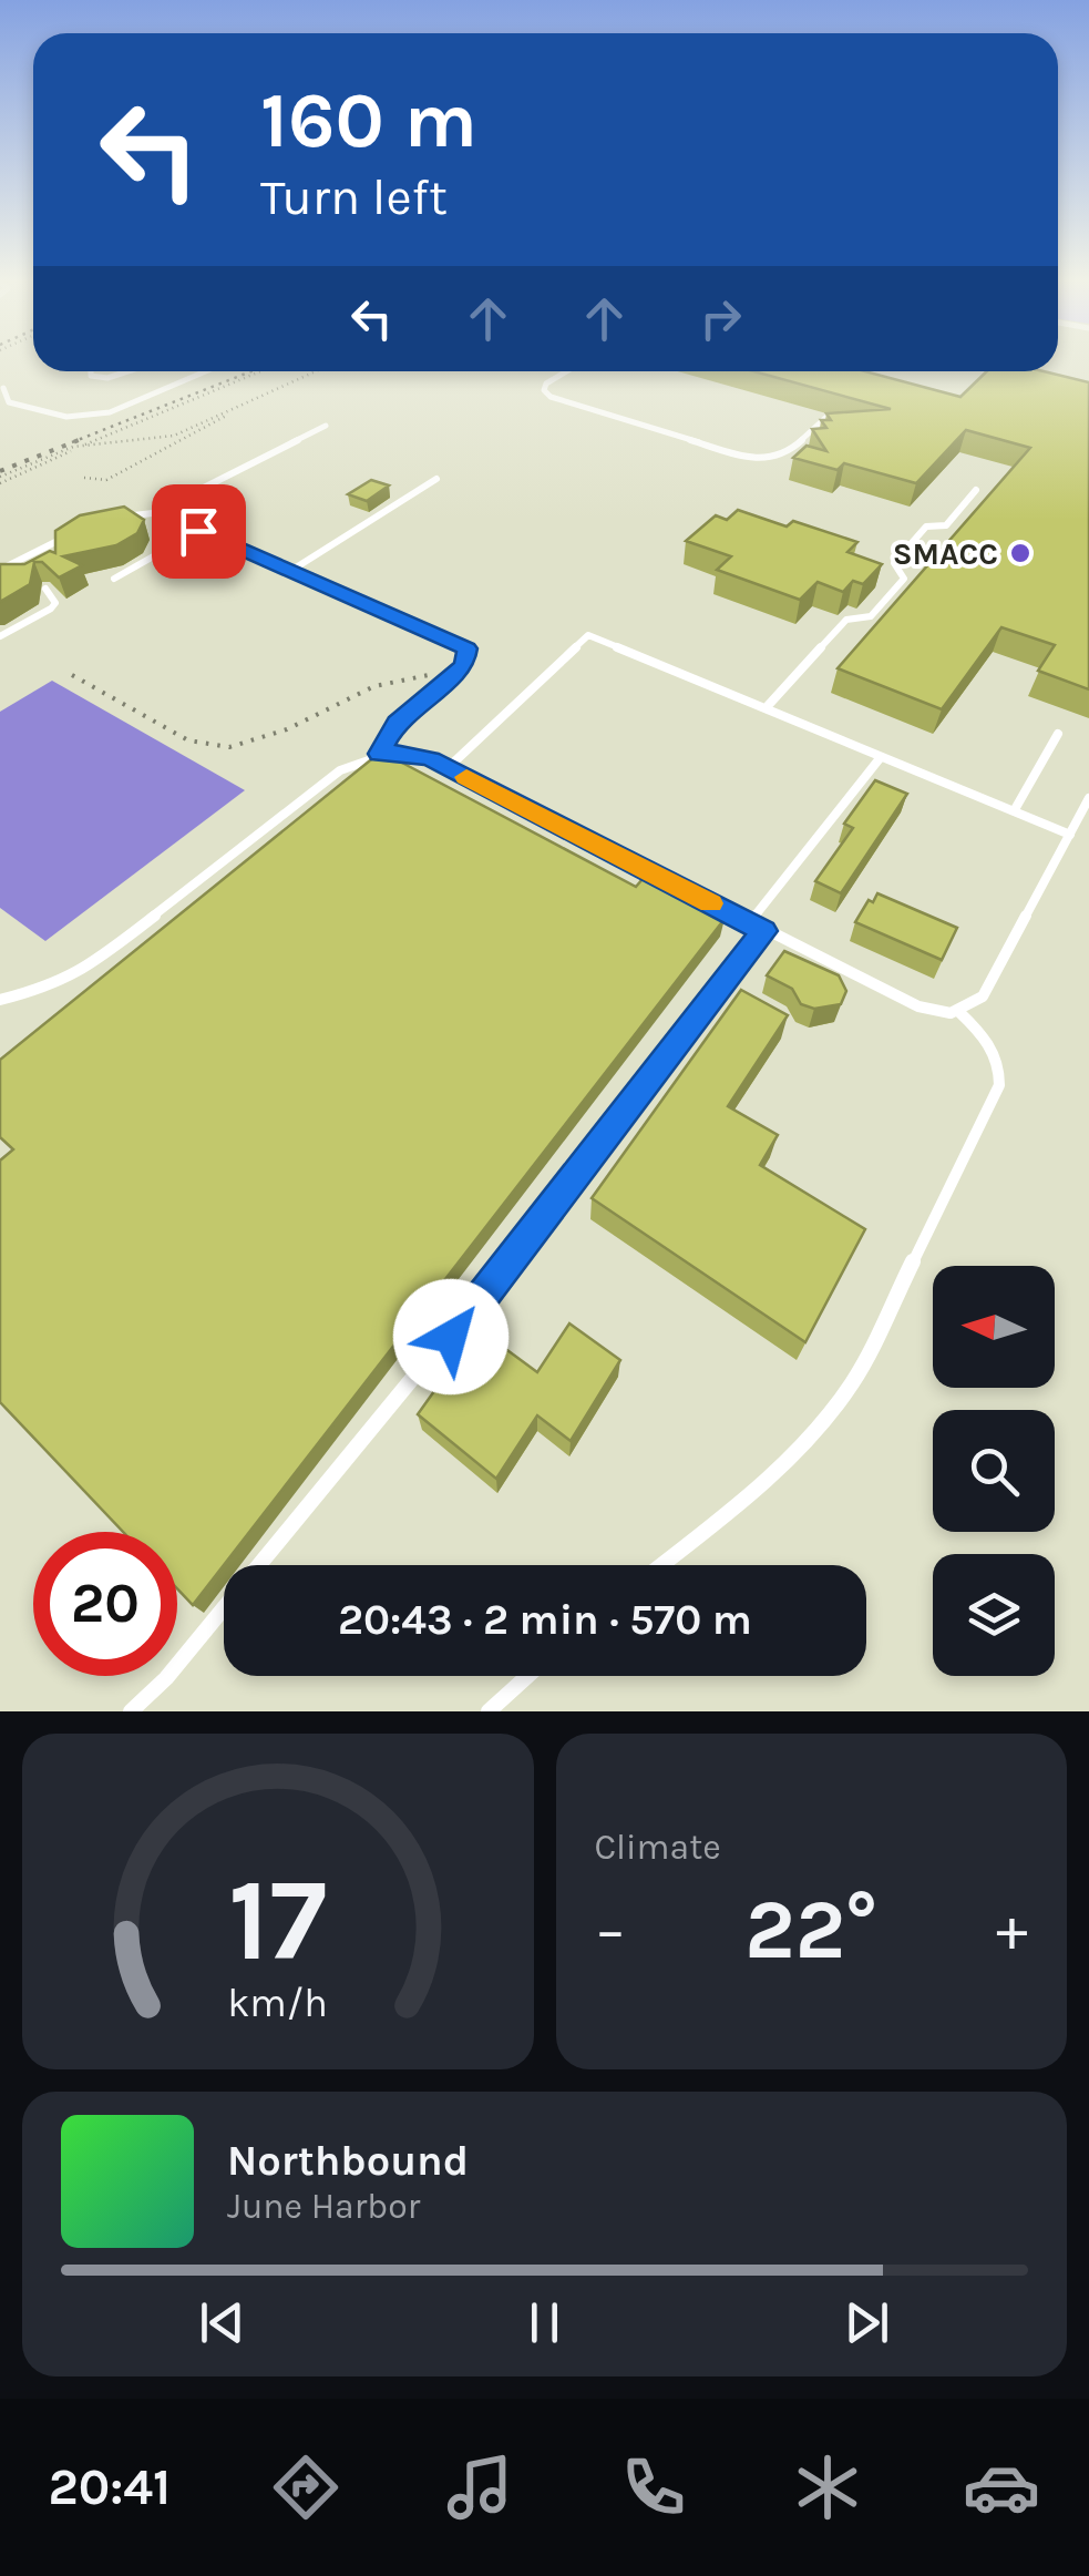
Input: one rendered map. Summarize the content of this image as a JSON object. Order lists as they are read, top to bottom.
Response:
{
  "places": ["SMACC"],
  "north": "left",
  "page": {
    "turn": ["160 m", "Turn left"],
    "limit": "20",
    "trip": "20:43 · 2 min · 570 m",
    "tile": "Climate",
    "heat": ["−", "22°", "+"],
    "song": ["Northbound", "June Harbor"],
    "tabs": "20:41",
    "gauge": ["17", "km/h"]
  }
}
